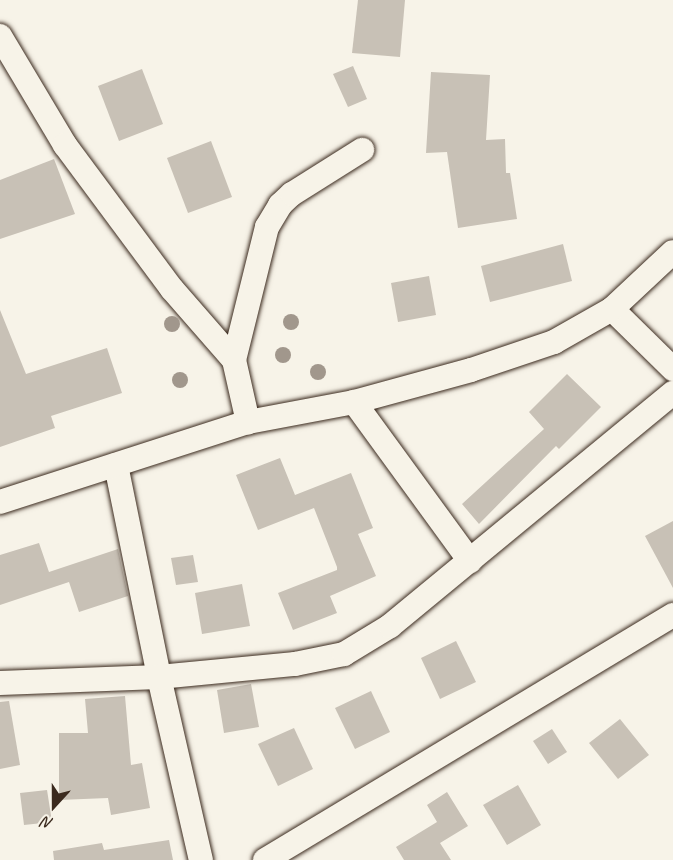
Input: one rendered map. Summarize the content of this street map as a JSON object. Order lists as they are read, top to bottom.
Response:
{
  "north": "bottom"
}
